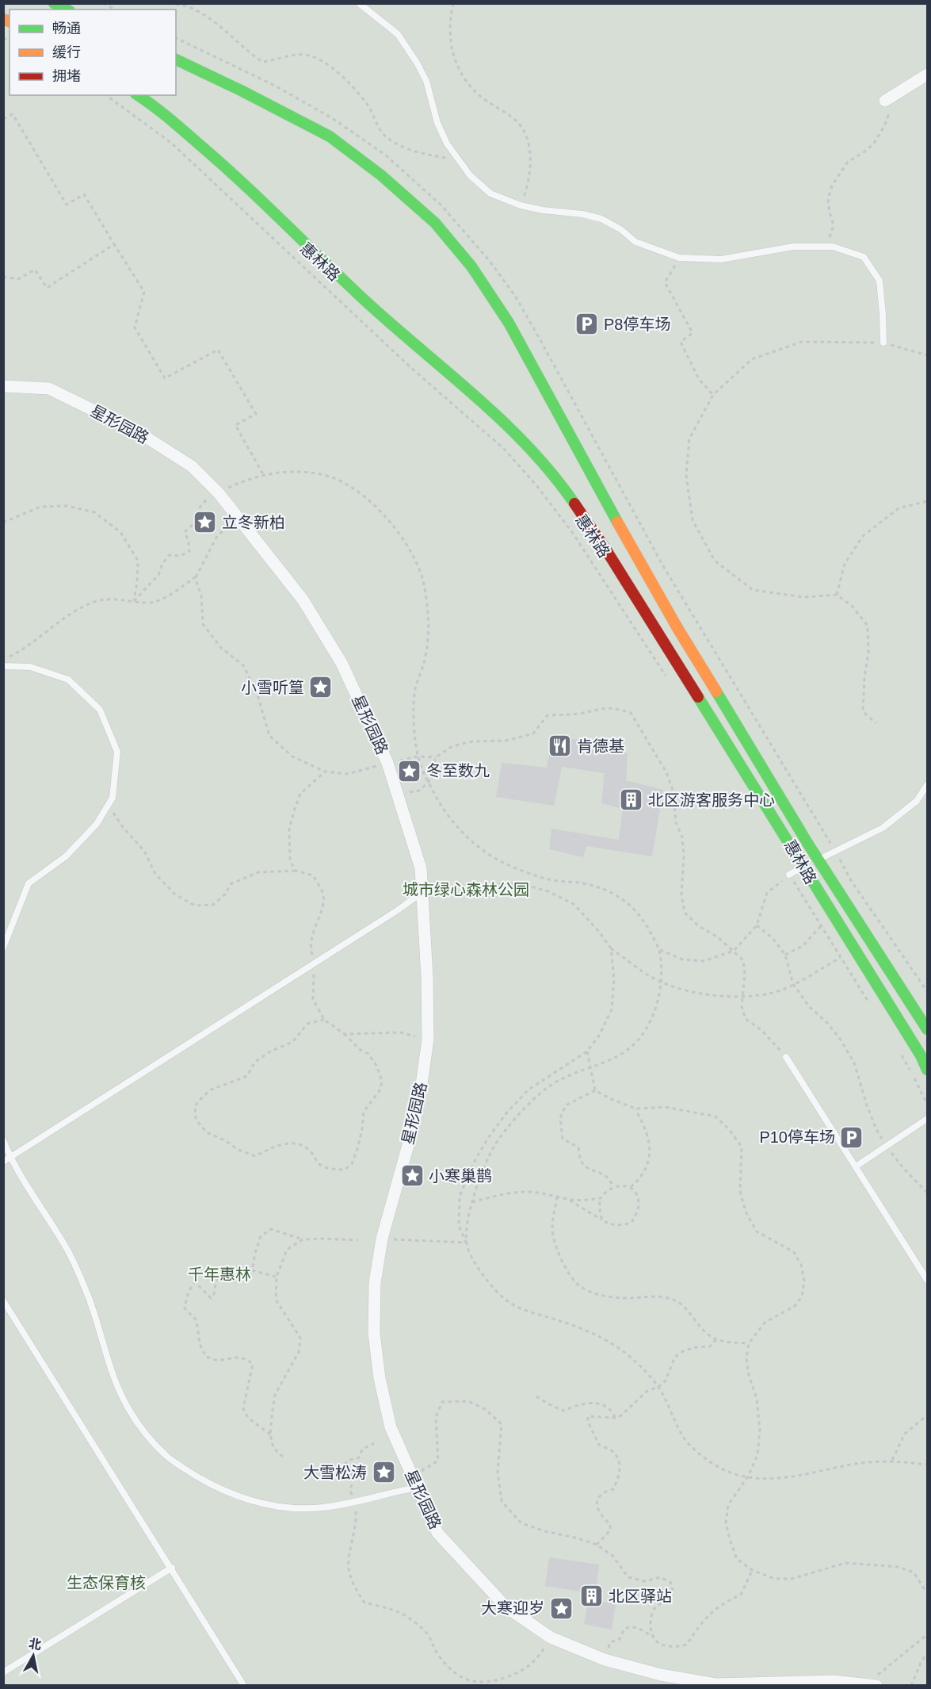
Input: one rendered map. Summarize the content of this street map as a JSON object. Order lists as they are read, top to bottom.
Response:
{
  "streets": {
    "main road": ["惠林路"],
    "street": ["星形园路"]
  },
  "parks": ["城市绿心森林公园", "千年惠林", "生态保育核"],
  "places": {
    "parking": ["P8停车场", "P10停车场"],
    "place": [
      "立冬新柏",
      "小雪听篁",
      "冬至数九",
      "小寒巢鹊",
      "大雪松涛",
      "大寒迎岁"
    ],
    "restaurant": ["肯德基"],
    "building": ["北区游客服务中心", "北区驿站"]
  },
  "legend": ["畅通", "缓行", "拥堵"],
  "north": "top"
}
